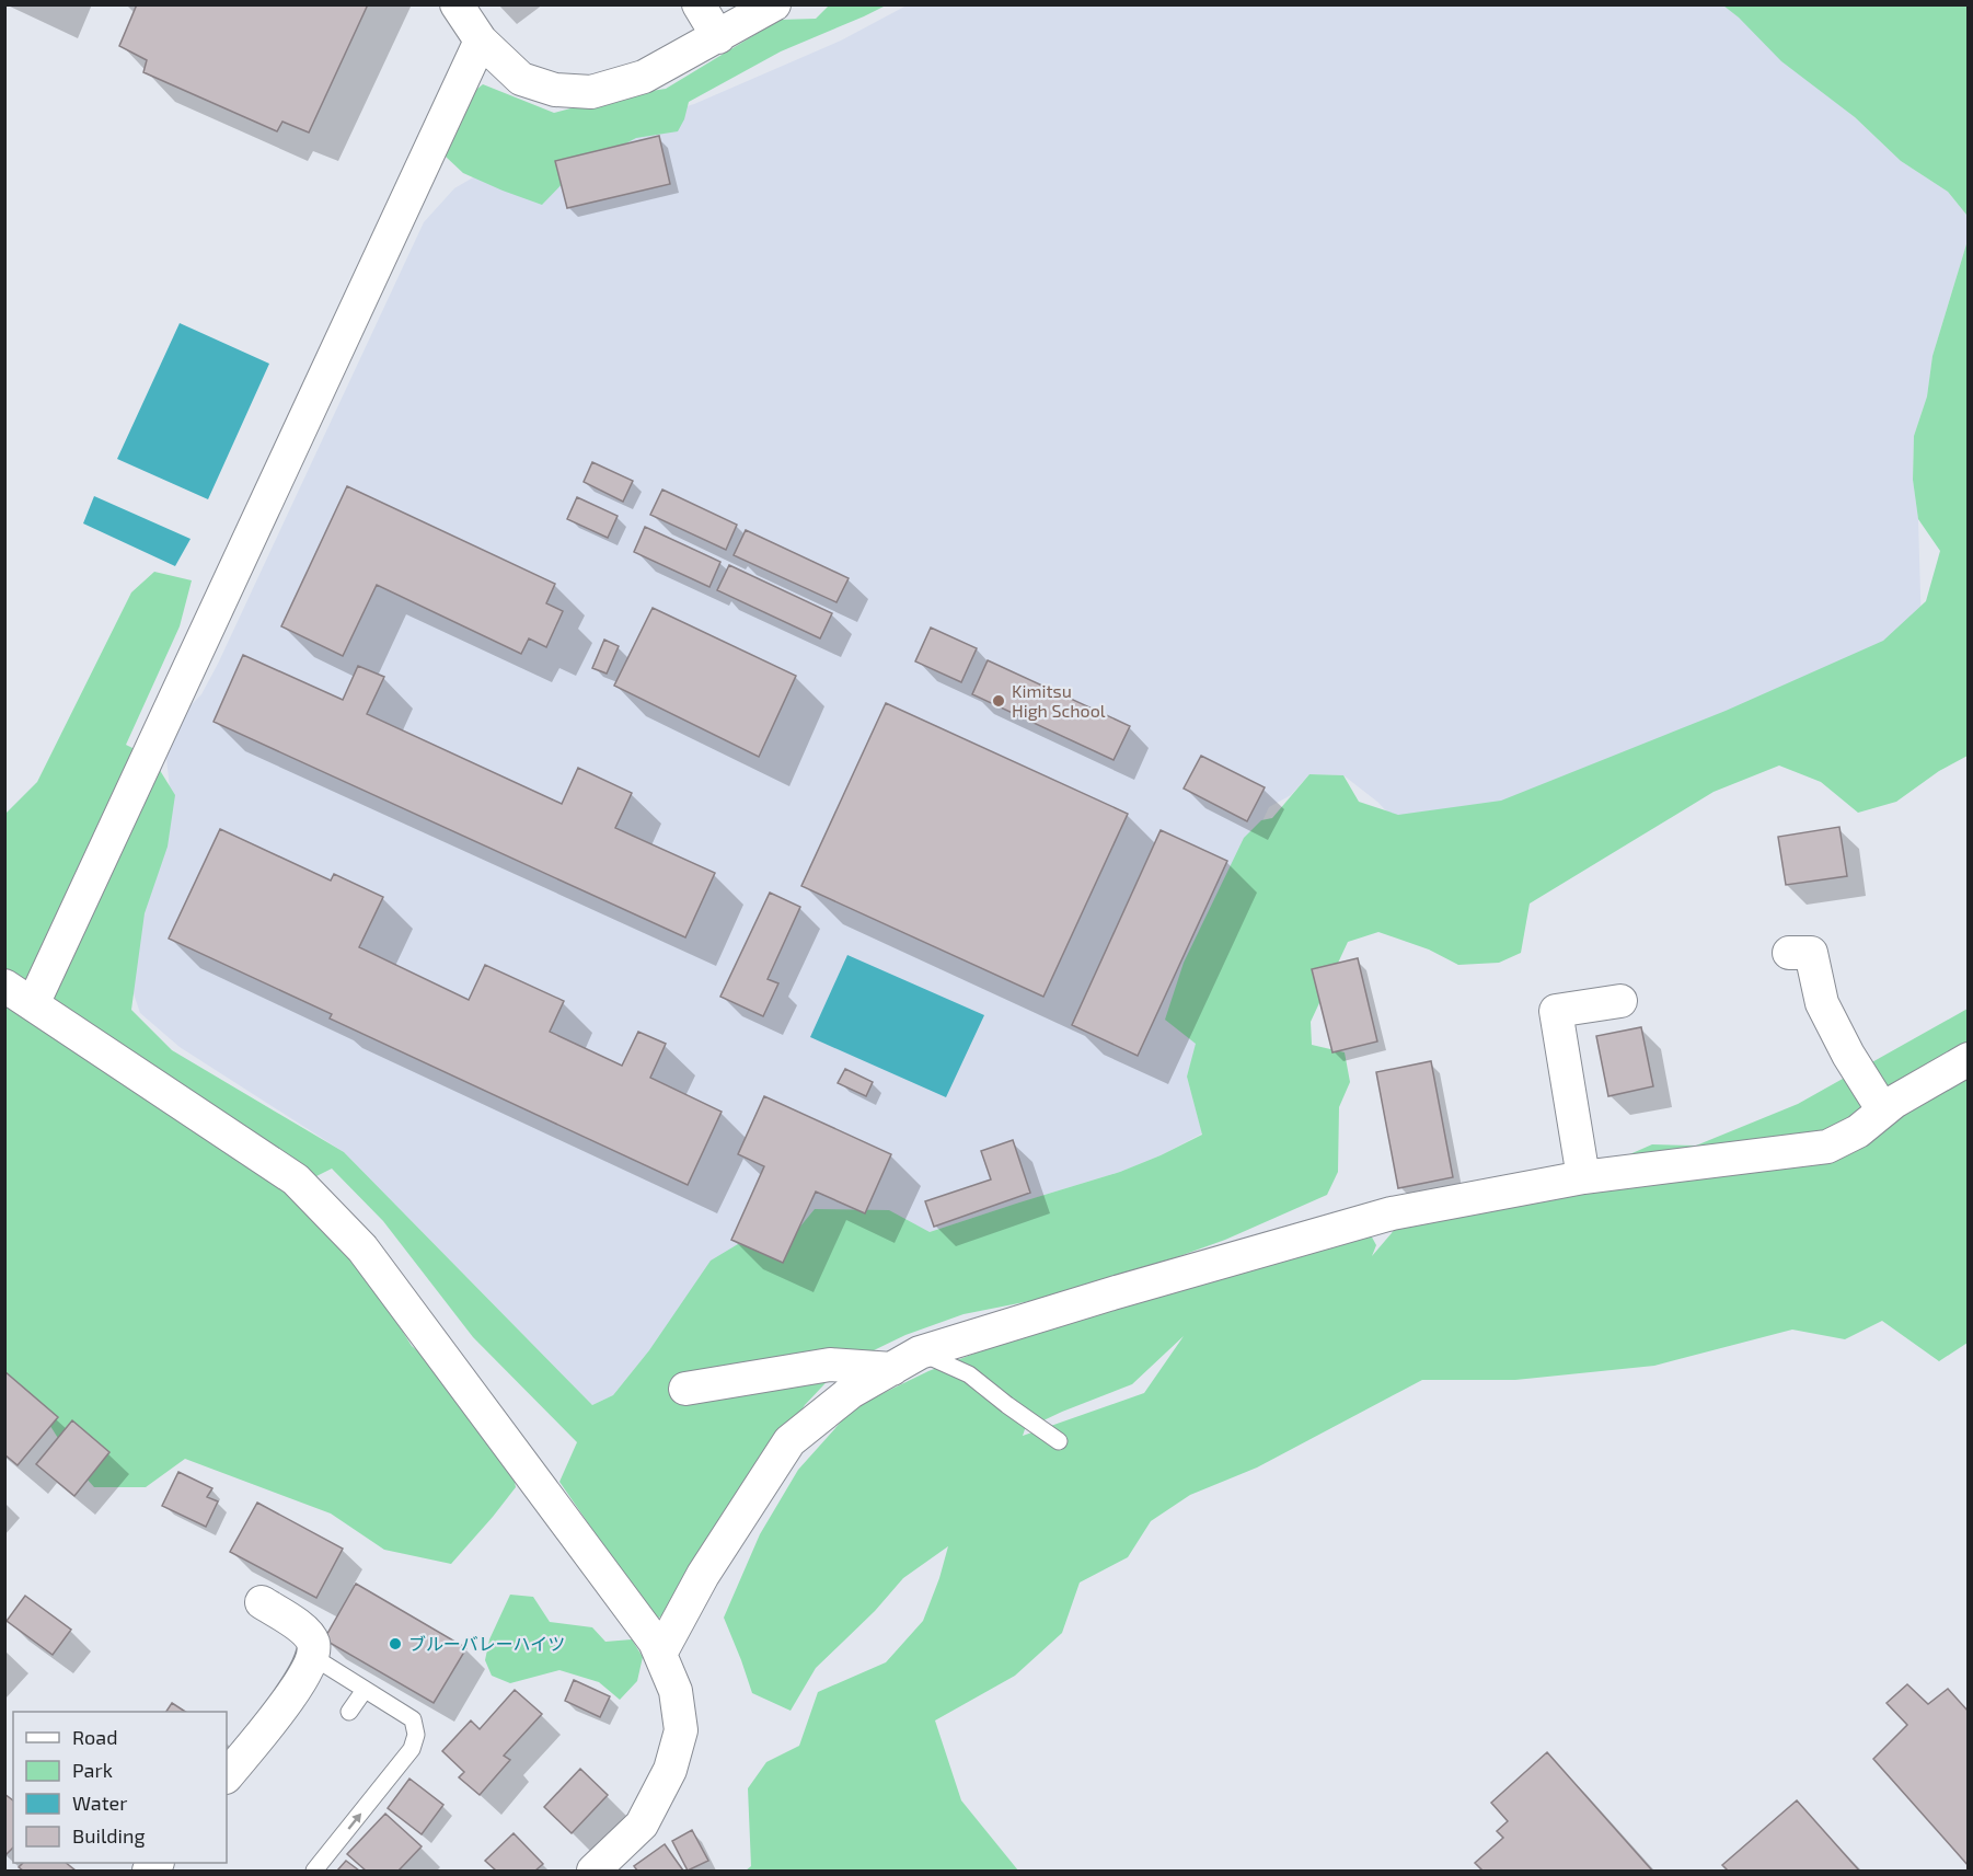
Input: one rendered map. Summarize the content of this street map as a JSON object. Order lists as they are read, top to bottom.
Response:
{
  "places": ["Kimitsu High School", "ブルーバレーハイツ"],
  "legend": [
    "Road",
    "Park",
    "Water",
    "Building"
  ]
}
